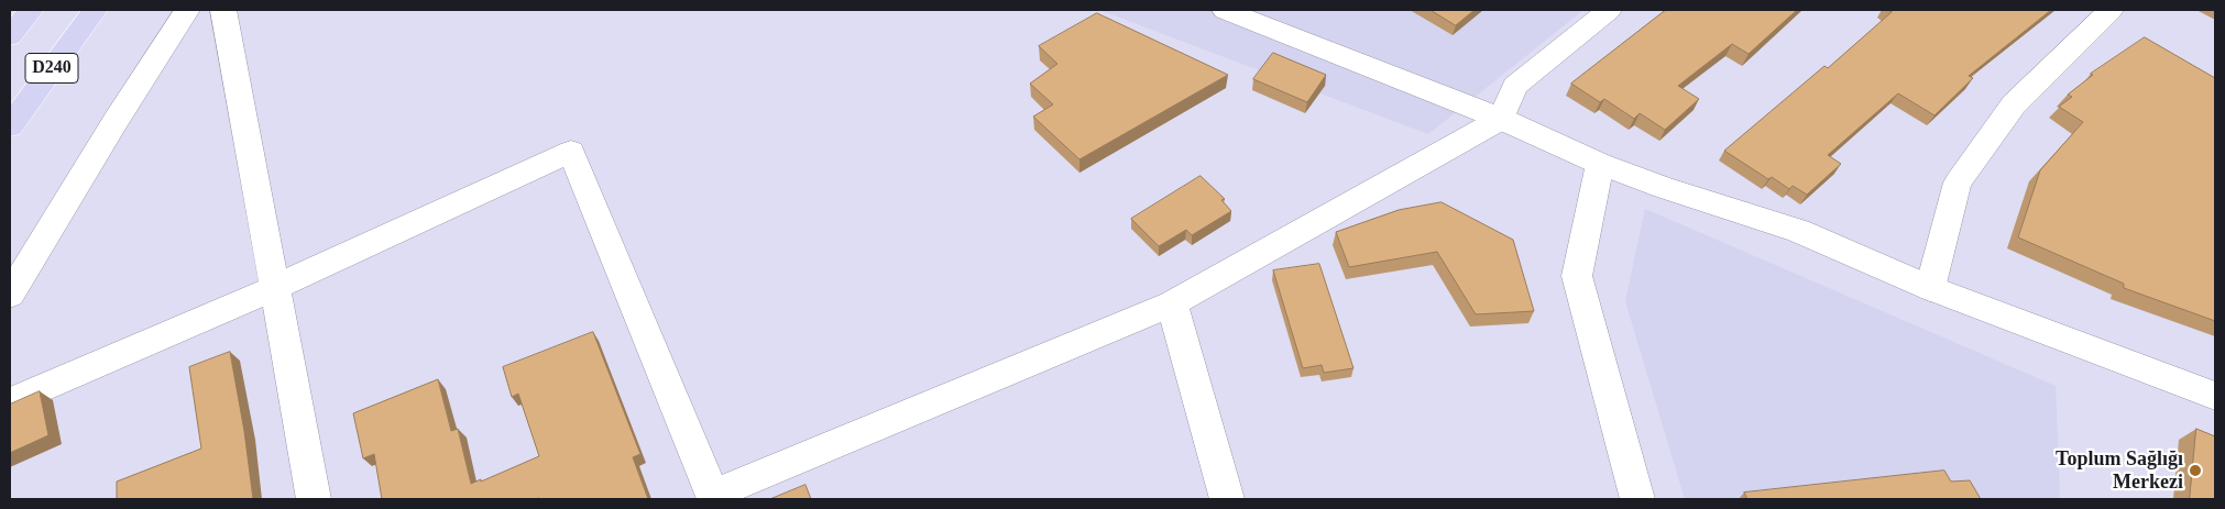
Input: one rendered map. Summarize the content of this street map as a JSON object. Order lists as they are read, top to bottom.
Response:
{
  "streets": {
    "highway": ["D240"]
  },
  "places": ["Toplum Sağlığı Merkezi"]
}
